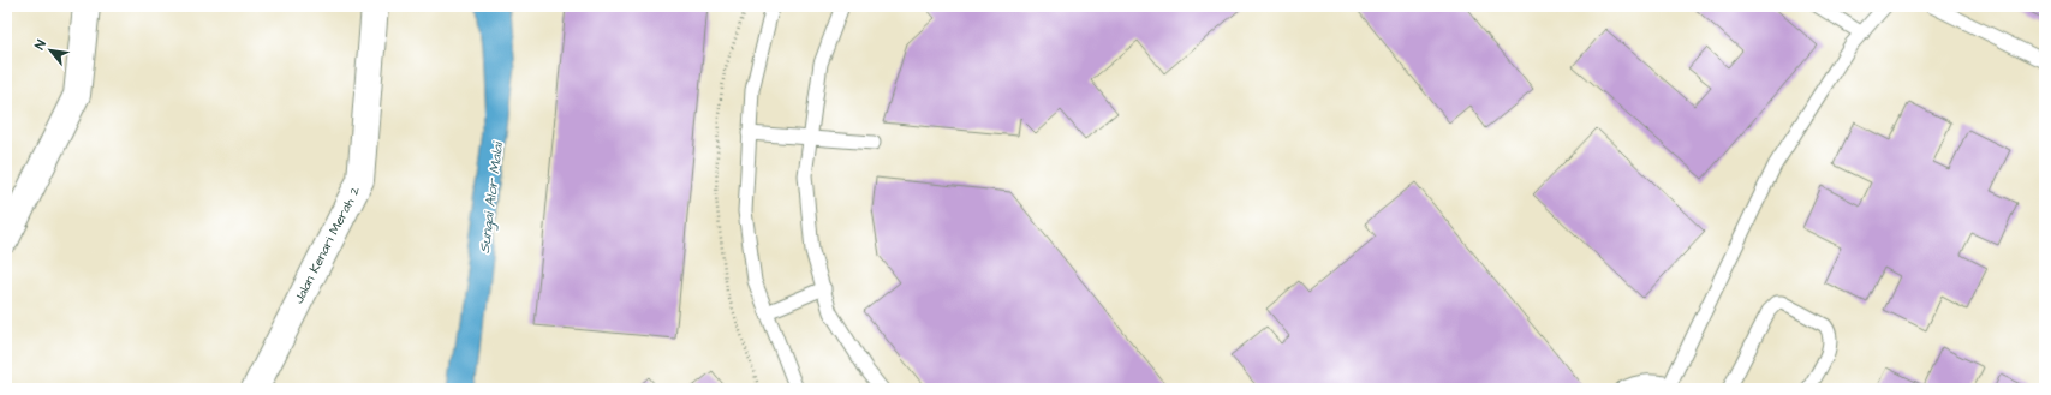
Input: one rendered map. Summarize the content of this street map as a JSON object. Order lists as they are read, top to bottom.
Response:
{
  "streets": {
    "street": ["Jalan Kenari Merah 2"]
  },
  "water": ["Sungai Alor Malai"],
  "north": "top left"
}
